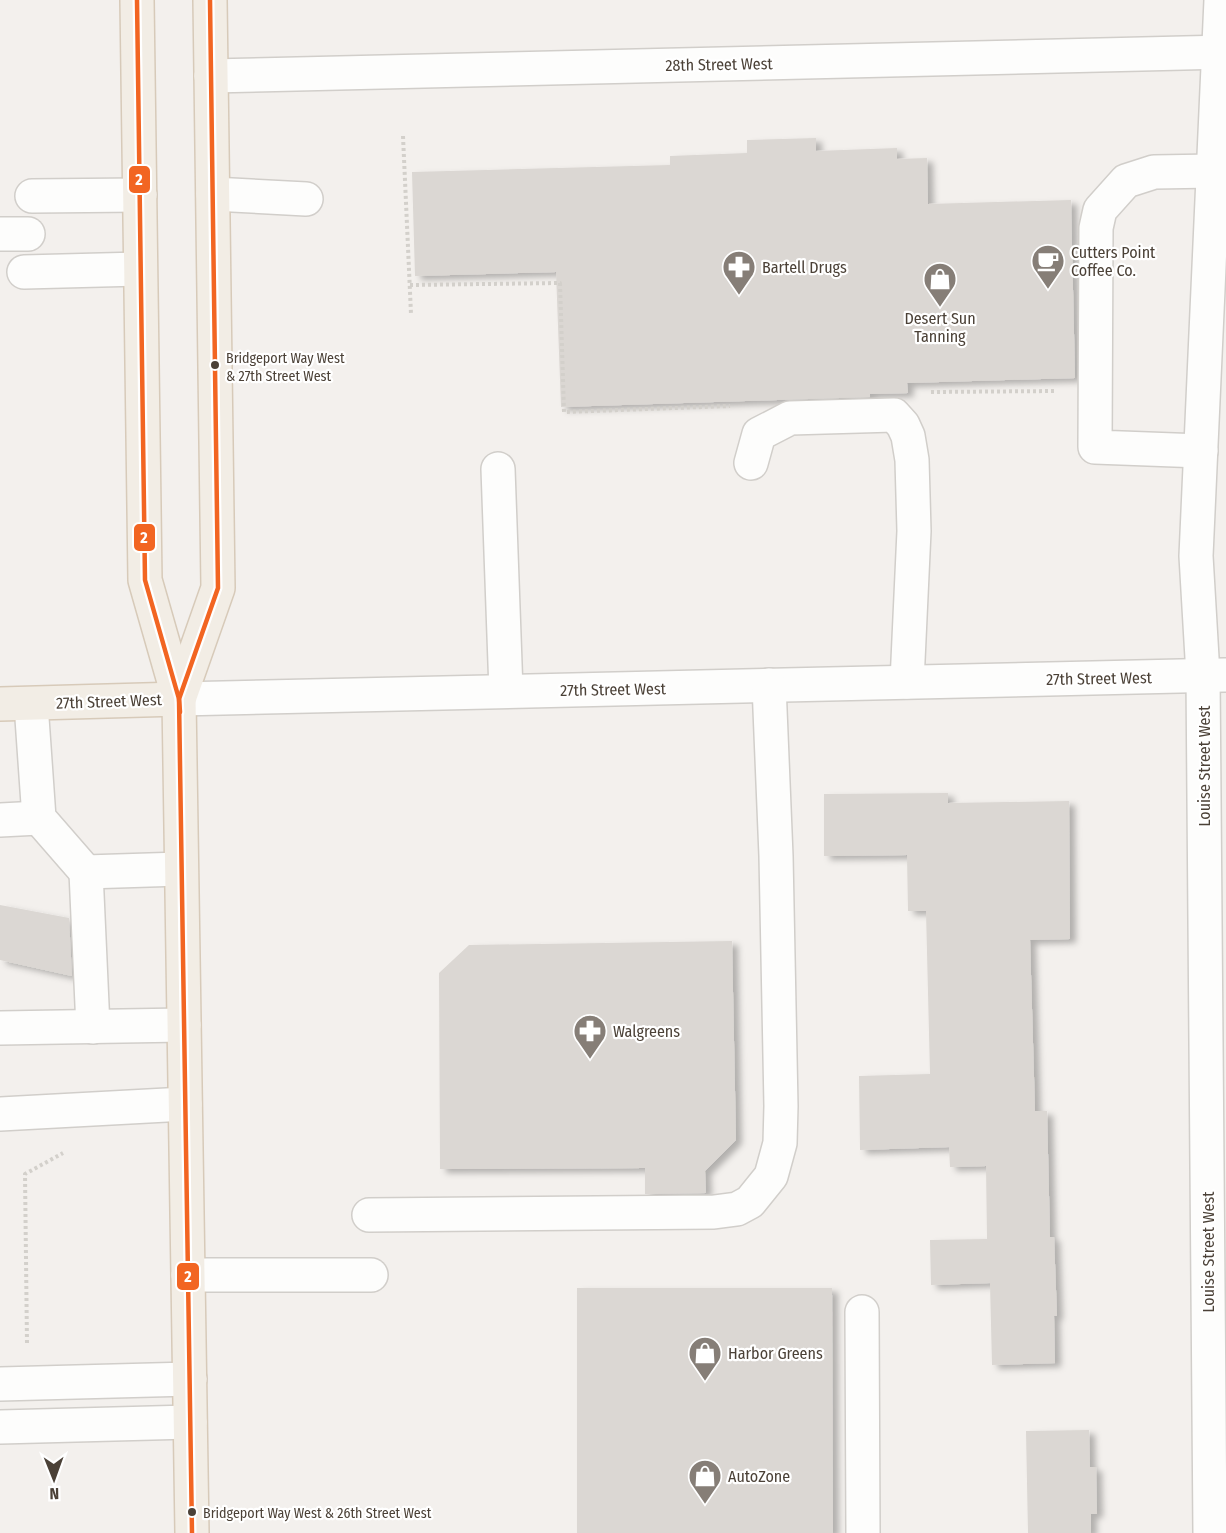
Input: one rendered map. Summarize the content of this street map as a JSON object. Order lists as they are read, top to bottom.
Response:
{
  "streets": {
    "main road": ["27th Street West"],
    "street": ["28th Street West", "Louise Street West"]
  },
  "crossings": [
    ["28th Street West", "Louise Street West"],
    ["27th Street West", "Louise Street West"]
  ],
  "places": {
    "cafe": ["Cutters Point Coffee Co."],
    "pharmacy": ["Bartell Drugs", "Walgreens"],
    "shop": ["Desert Sun Tanning", "Harbor Greens", "AutoZone"],
    "other": ["Bridgeport Way West & 27th Street West", "Bridgeport Way West & 26th Street West"]
  },
  "lines": ["transit line 2"],
  "north": "bottom"
}
